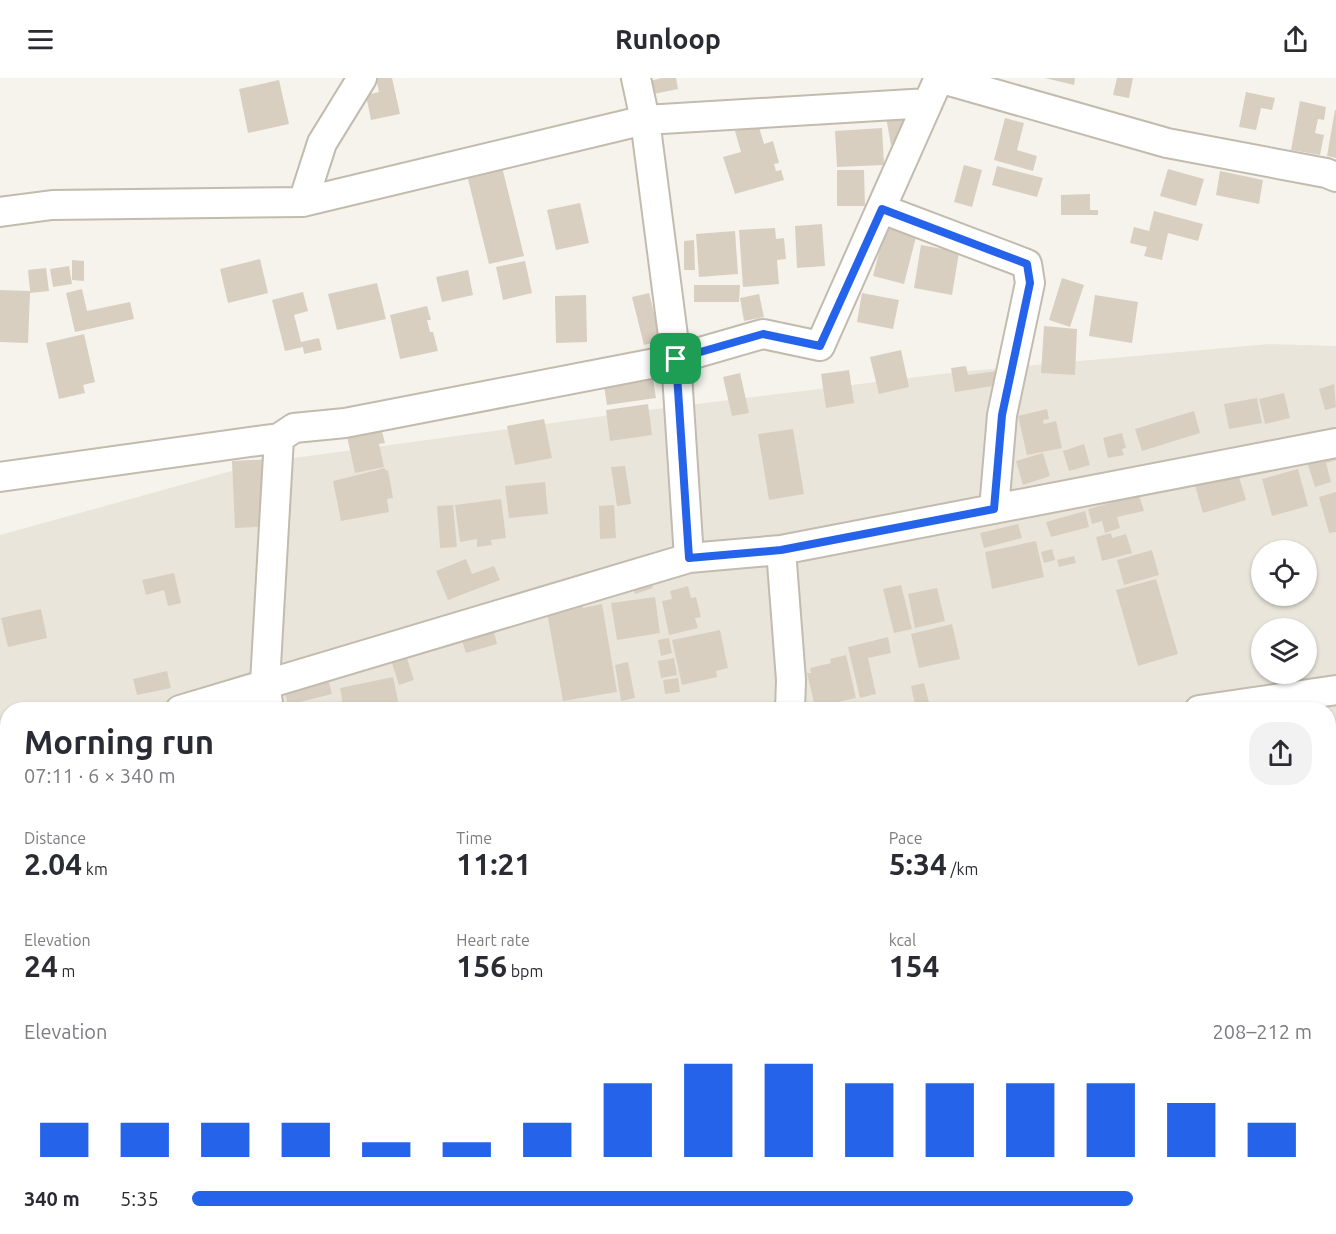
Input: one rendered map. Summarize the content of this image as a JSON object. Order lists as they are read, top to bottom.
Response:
{
  "page": {
    "header": "Runloop",
    "heading": ["Morning run", "07:11 · 6 × 340 m"],
    "stats": [
      ["Distance", "2.04 km"],
      ["Time", "11:21"],
      ["Pace", "5:34 /km"],
      ["Elevation", "24 m"],
      ["Heart rate", "156 bpm"],
      ["kcal", "154"]
    ],
    "chart": ["Elevation", "208–212 m"],
    "list": [
      {
        "name": "340 m",
        "note": "5:35"
      }
    ]
  }
}
